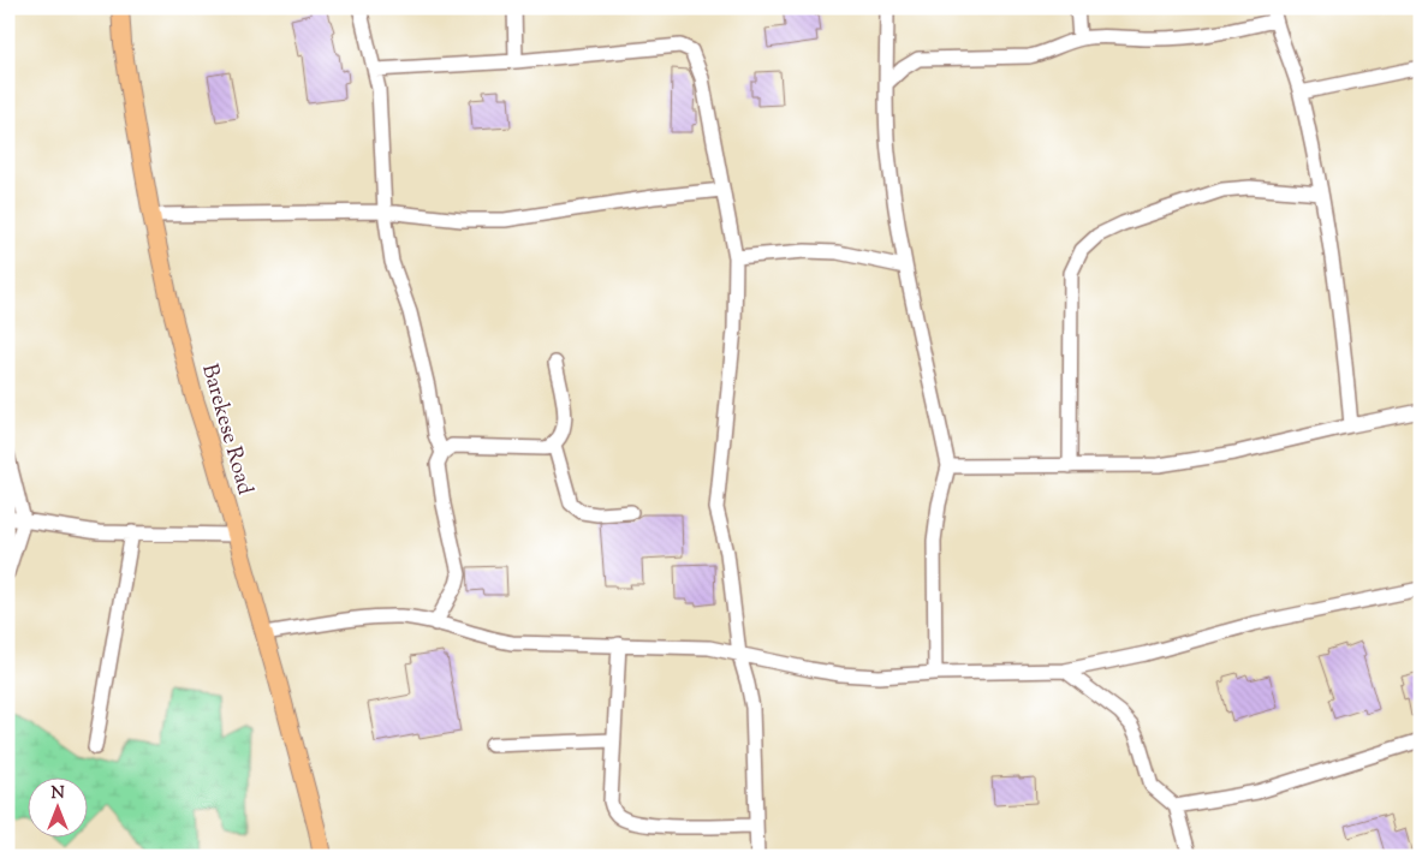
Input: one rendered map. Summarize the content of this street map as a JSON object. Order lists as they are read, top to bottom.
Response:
{
  "streets": {
    "main road": ["Barekese Road"]
  },
  "north": "top"
}
